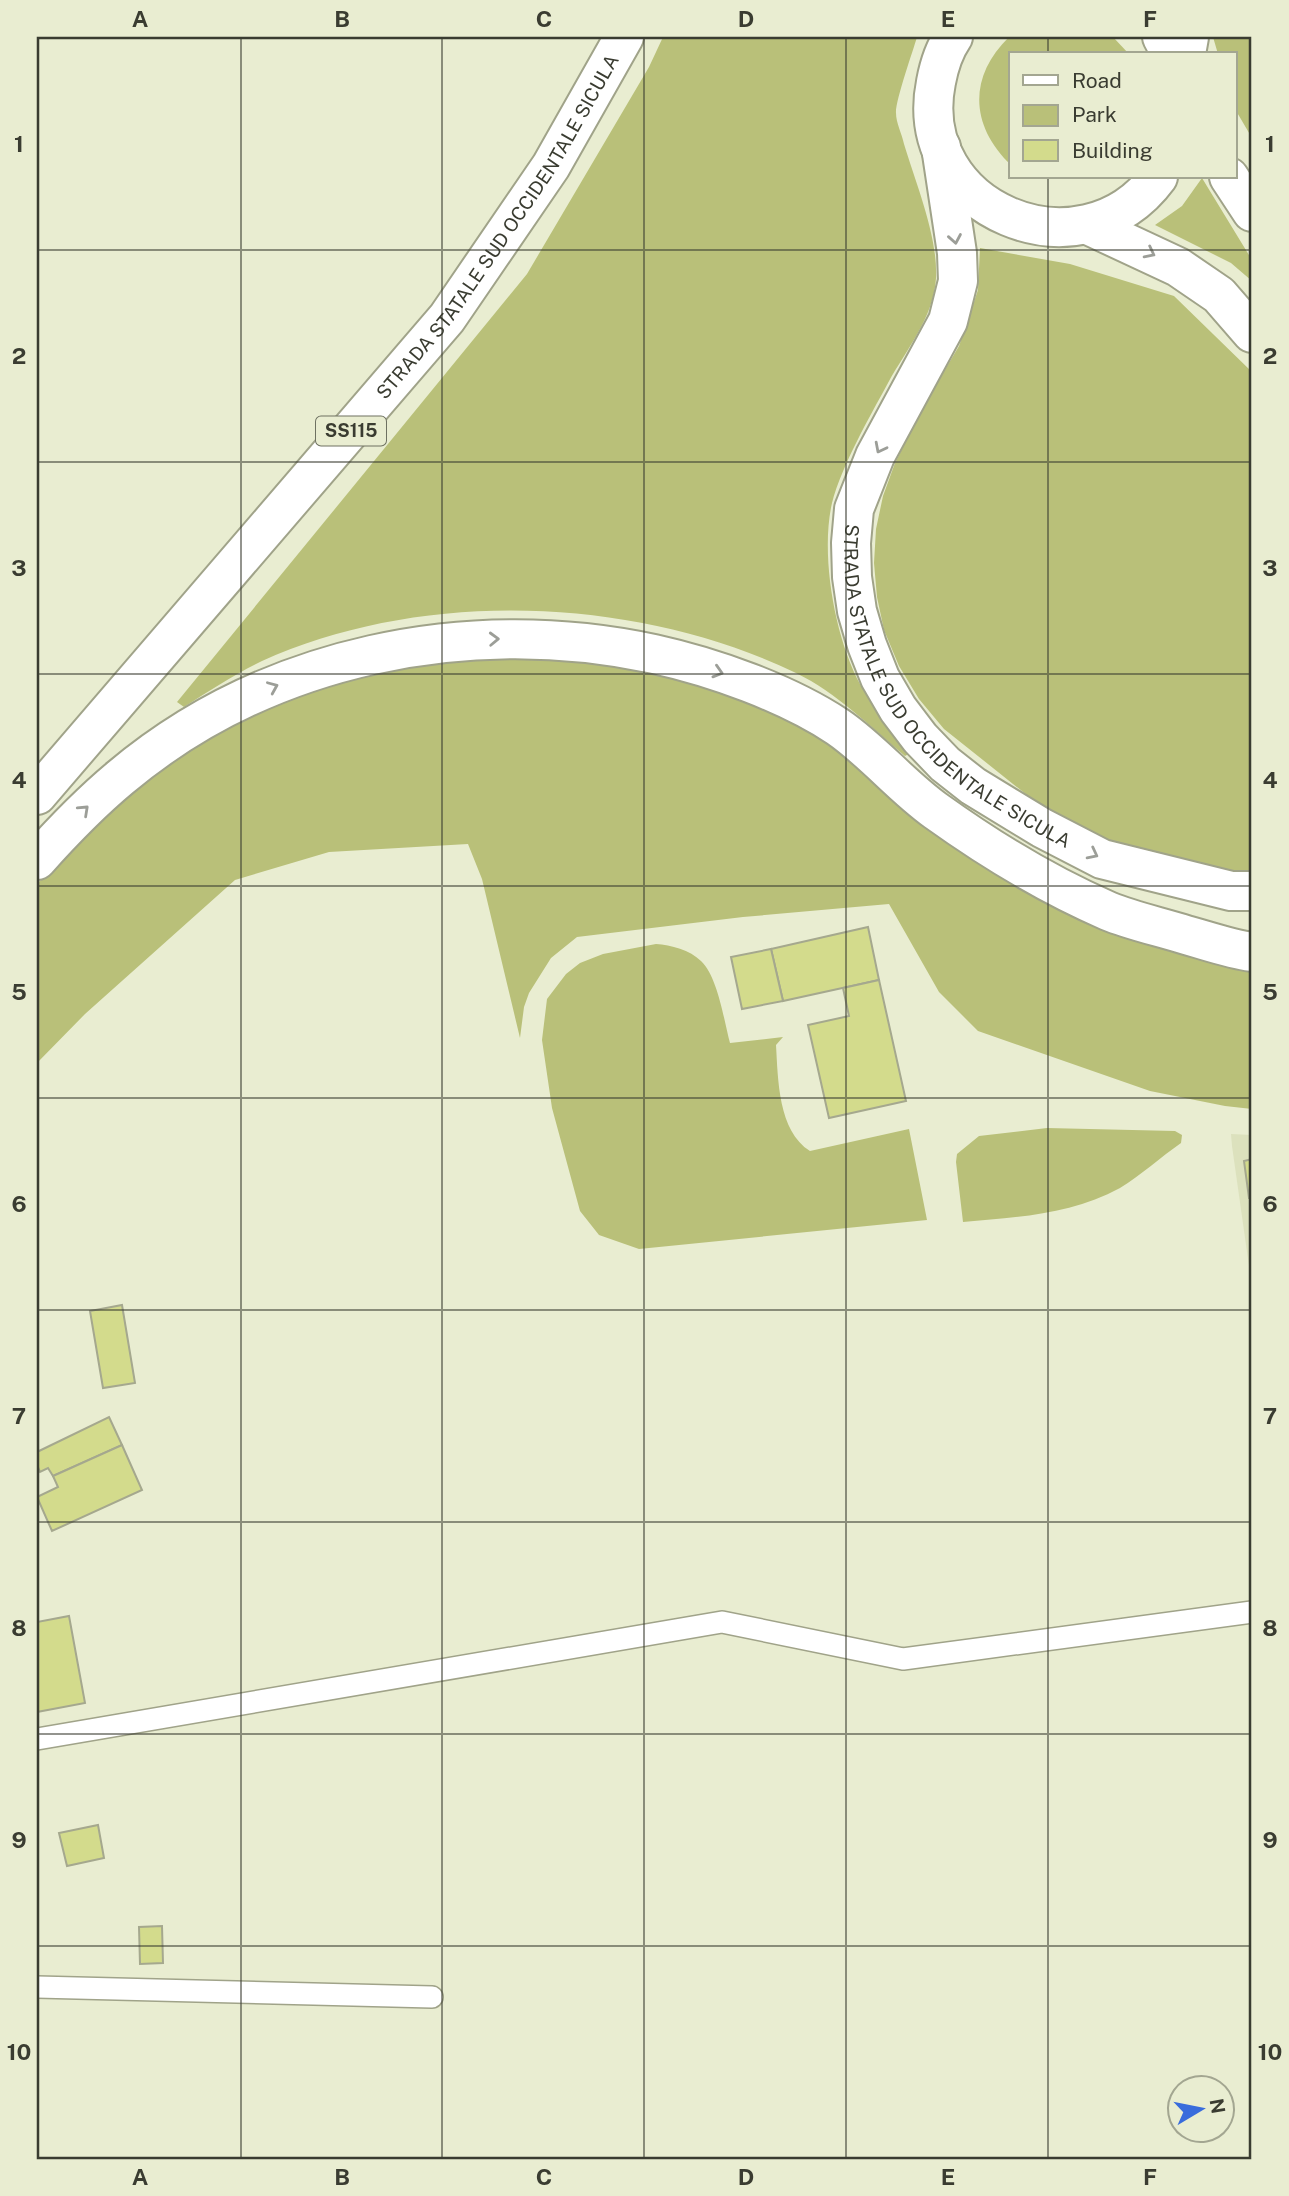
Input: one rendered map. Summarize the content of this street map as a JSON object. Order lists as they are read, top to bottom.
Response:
{
  "streets": {
    "main road": ["STRADA STATALE SUD OCCIDENTALE SICULA", "SS115"]
  },
  "one_way": ["STRADA STATALE SUD OCCIDENTALE SICULA"],
  "legend": ["Road", "Park", "Building"],
  "north": "right",
  "grid": {
    "columns": [
      "A",
      "B",
      "C",
      "D",
      "E",
      "F"
    ],
    "rows": [
      "1",
      "2",
      "3",
      "4",
      "5",
      "6",
      "7",
      "8",
      "9",
      "10"
    ]
  }
}
